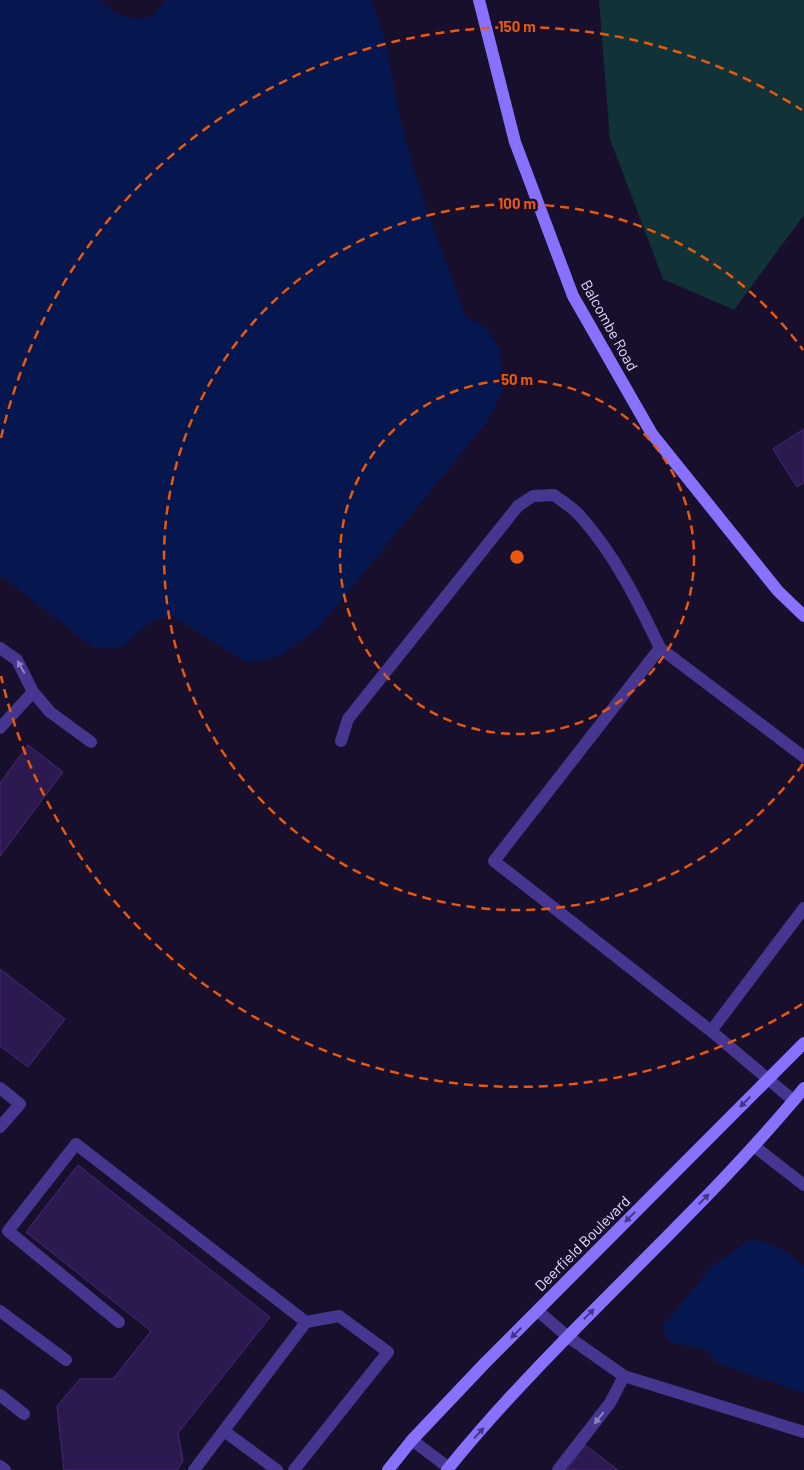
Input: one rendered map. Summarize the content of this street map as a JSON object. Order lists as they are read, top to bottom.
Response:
{
  "streets": {
    "street": ["Balcombe Road", "Deerfield Boulevard"]
  },
  "rings": ["150 m", "100 m", "50 m"]
}
